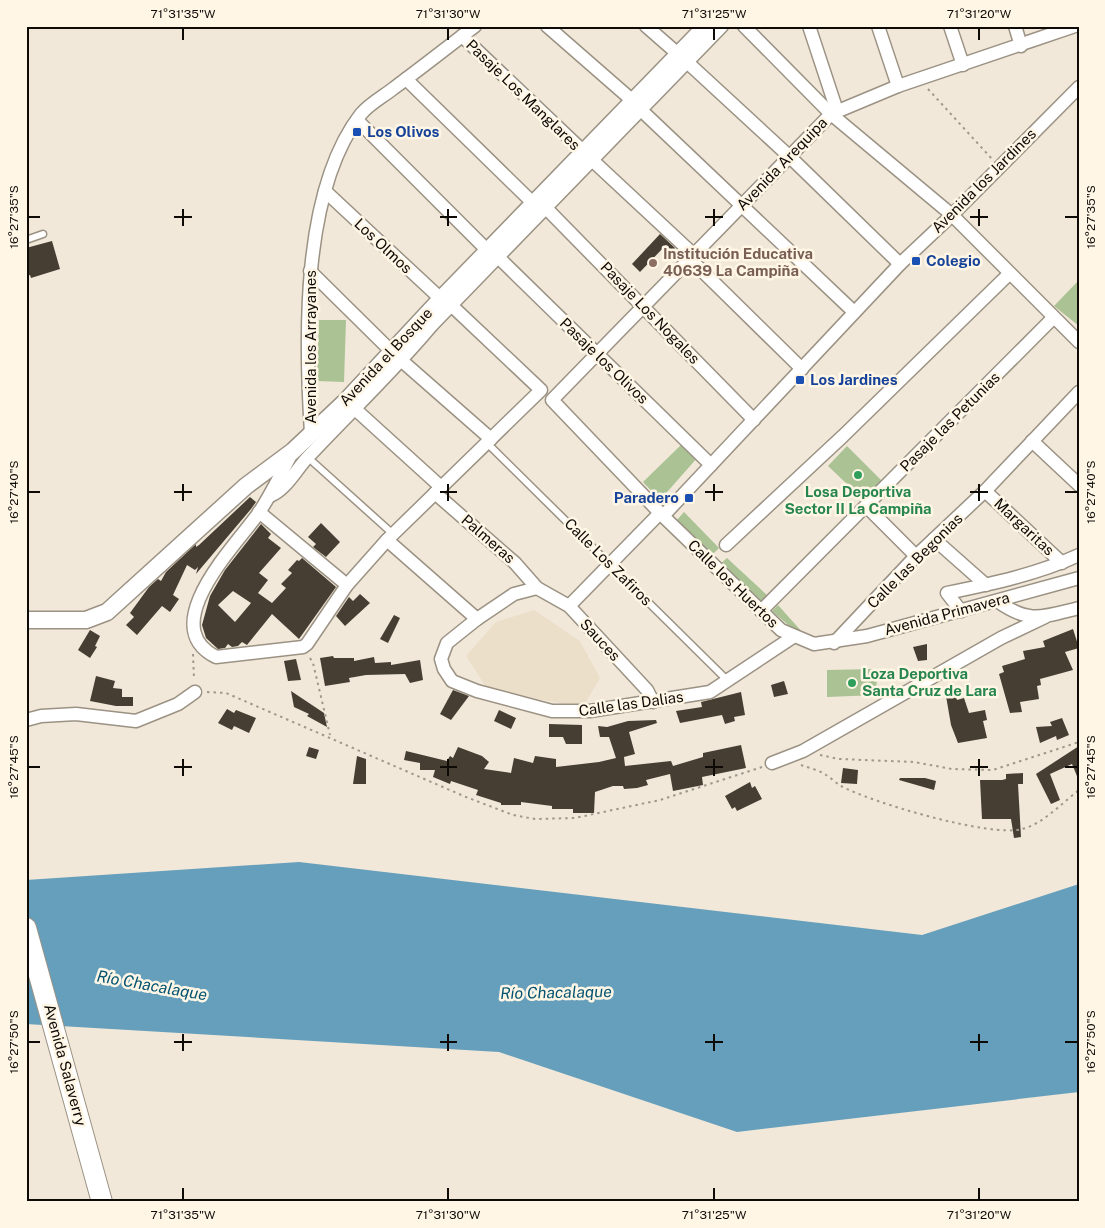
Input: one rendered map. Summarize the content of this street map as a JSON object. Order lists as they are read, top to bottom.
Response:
{
  "streets": {
    "main road": ["Avenida Salaverry"],
    "street": [
      "Pasaje Los Manglares",
      "Avenida Arequipa",
      "Avenida los Jardines",
      "Los Olmos",
      "Pasaje Los Nogales",
      "Avenida los Arrayanes",
      "Avenida el Bosque",
      "Pasaje los Olivos",
      "Pasaje las Petunias",
      "Margaritas",
      "Palmeras",
      "Calle las Begonias",
      "Calle los Huertos",
      "Avenida Primavera",
      "Sauces",
      "Calle las Dalias"
    ],
    "lane": ["Calle Los Zafiros"]
  },
  "crossings": [
    ["Pasaje Los Manglares", "Avenida Arequipa"],
    ["Pasaje Los Manglares", "Avenida los Jardines"],
    ["Pasaje Los Manglares", "Avenida los Arrayanes"],
    ["Pasaje Los Manglares", "Avenida el Bosque"],
    ["Avenida Arequipa", "Avenida los Jardines"],
    ["Avenida Arequipa", "Pasaje Los Nogales"],
    ["Avenida Arequipa", "Pasaje los Olivos"],
    ["Avenida Arequipa", "Calle los Huertos"],
    ["Avenida los Jardines", "Pasaje Los Nogales"],
    ["Avenida los Jardines", "Pasaje los Olivos"],
    ["Avenida los Jardines", "Calle Los Zafiros"],
    ["Avenida los Jardines", "Calle los Huertos"],
    ["Avenida los Jardines", "Sauces"],
    ["Los Olmos", "Avenida los Arrayanes"],
    ["Los Olmos", "Avenida el Bosque"],
    ["Los Olmos", "Calle Los Zafiros"],
    ["Pasaje Los Nogales", "Avenida los Arrayanes"],
    ["Pasaje Los Nogales", "Avenida el Bosque"],
    ["Avenida los Arrayanes", "Avenida el Bosque"],
    ["Avenida los Arrayanes", "Pasaje los Olivos"],
    ["Avenida el Bosque", "Pasaje los Olivos"],
    ["Pasaje las Petunias", "Calle los Huertos"],
    ["Margaritas", "Calle las Begonias"],
    ["Palmeras", "Sauces"],
    ["Calle las Begonias", "Avenida Primavera"],
    ["Calle Los Zafiros", "Calle las Dalias"],
    ["Calle los Huertos", "Avenida Primavera"],
    ["Calle los Huertos", "Calle las Dalias"],
    ["Sauces", "Calle las Dalias"]
  ],
  "water": ["Río Chacalaque"],
  "places": {
    "transit": [
      "Los Olivos",
      "Colegio",
      "Los Jardines",
      "Paradero"
    ],
    "other": ["Institución Educativa 40639 La Campiña", "Losa Deportiva Sector II La Campiña", "Loza Deportiva Santa Cruz de Lara"]
  },
  "coordinates": [
    "71°31'35\"W",
    "71°31'30\"W",
    "71°31'25\"W",
    "71°31'20\"W",
    "16°27'35\"S",
    "16°27'40\"S",
    "16°27'45\"S",
    "16°27'50\"S"
  ]
}
